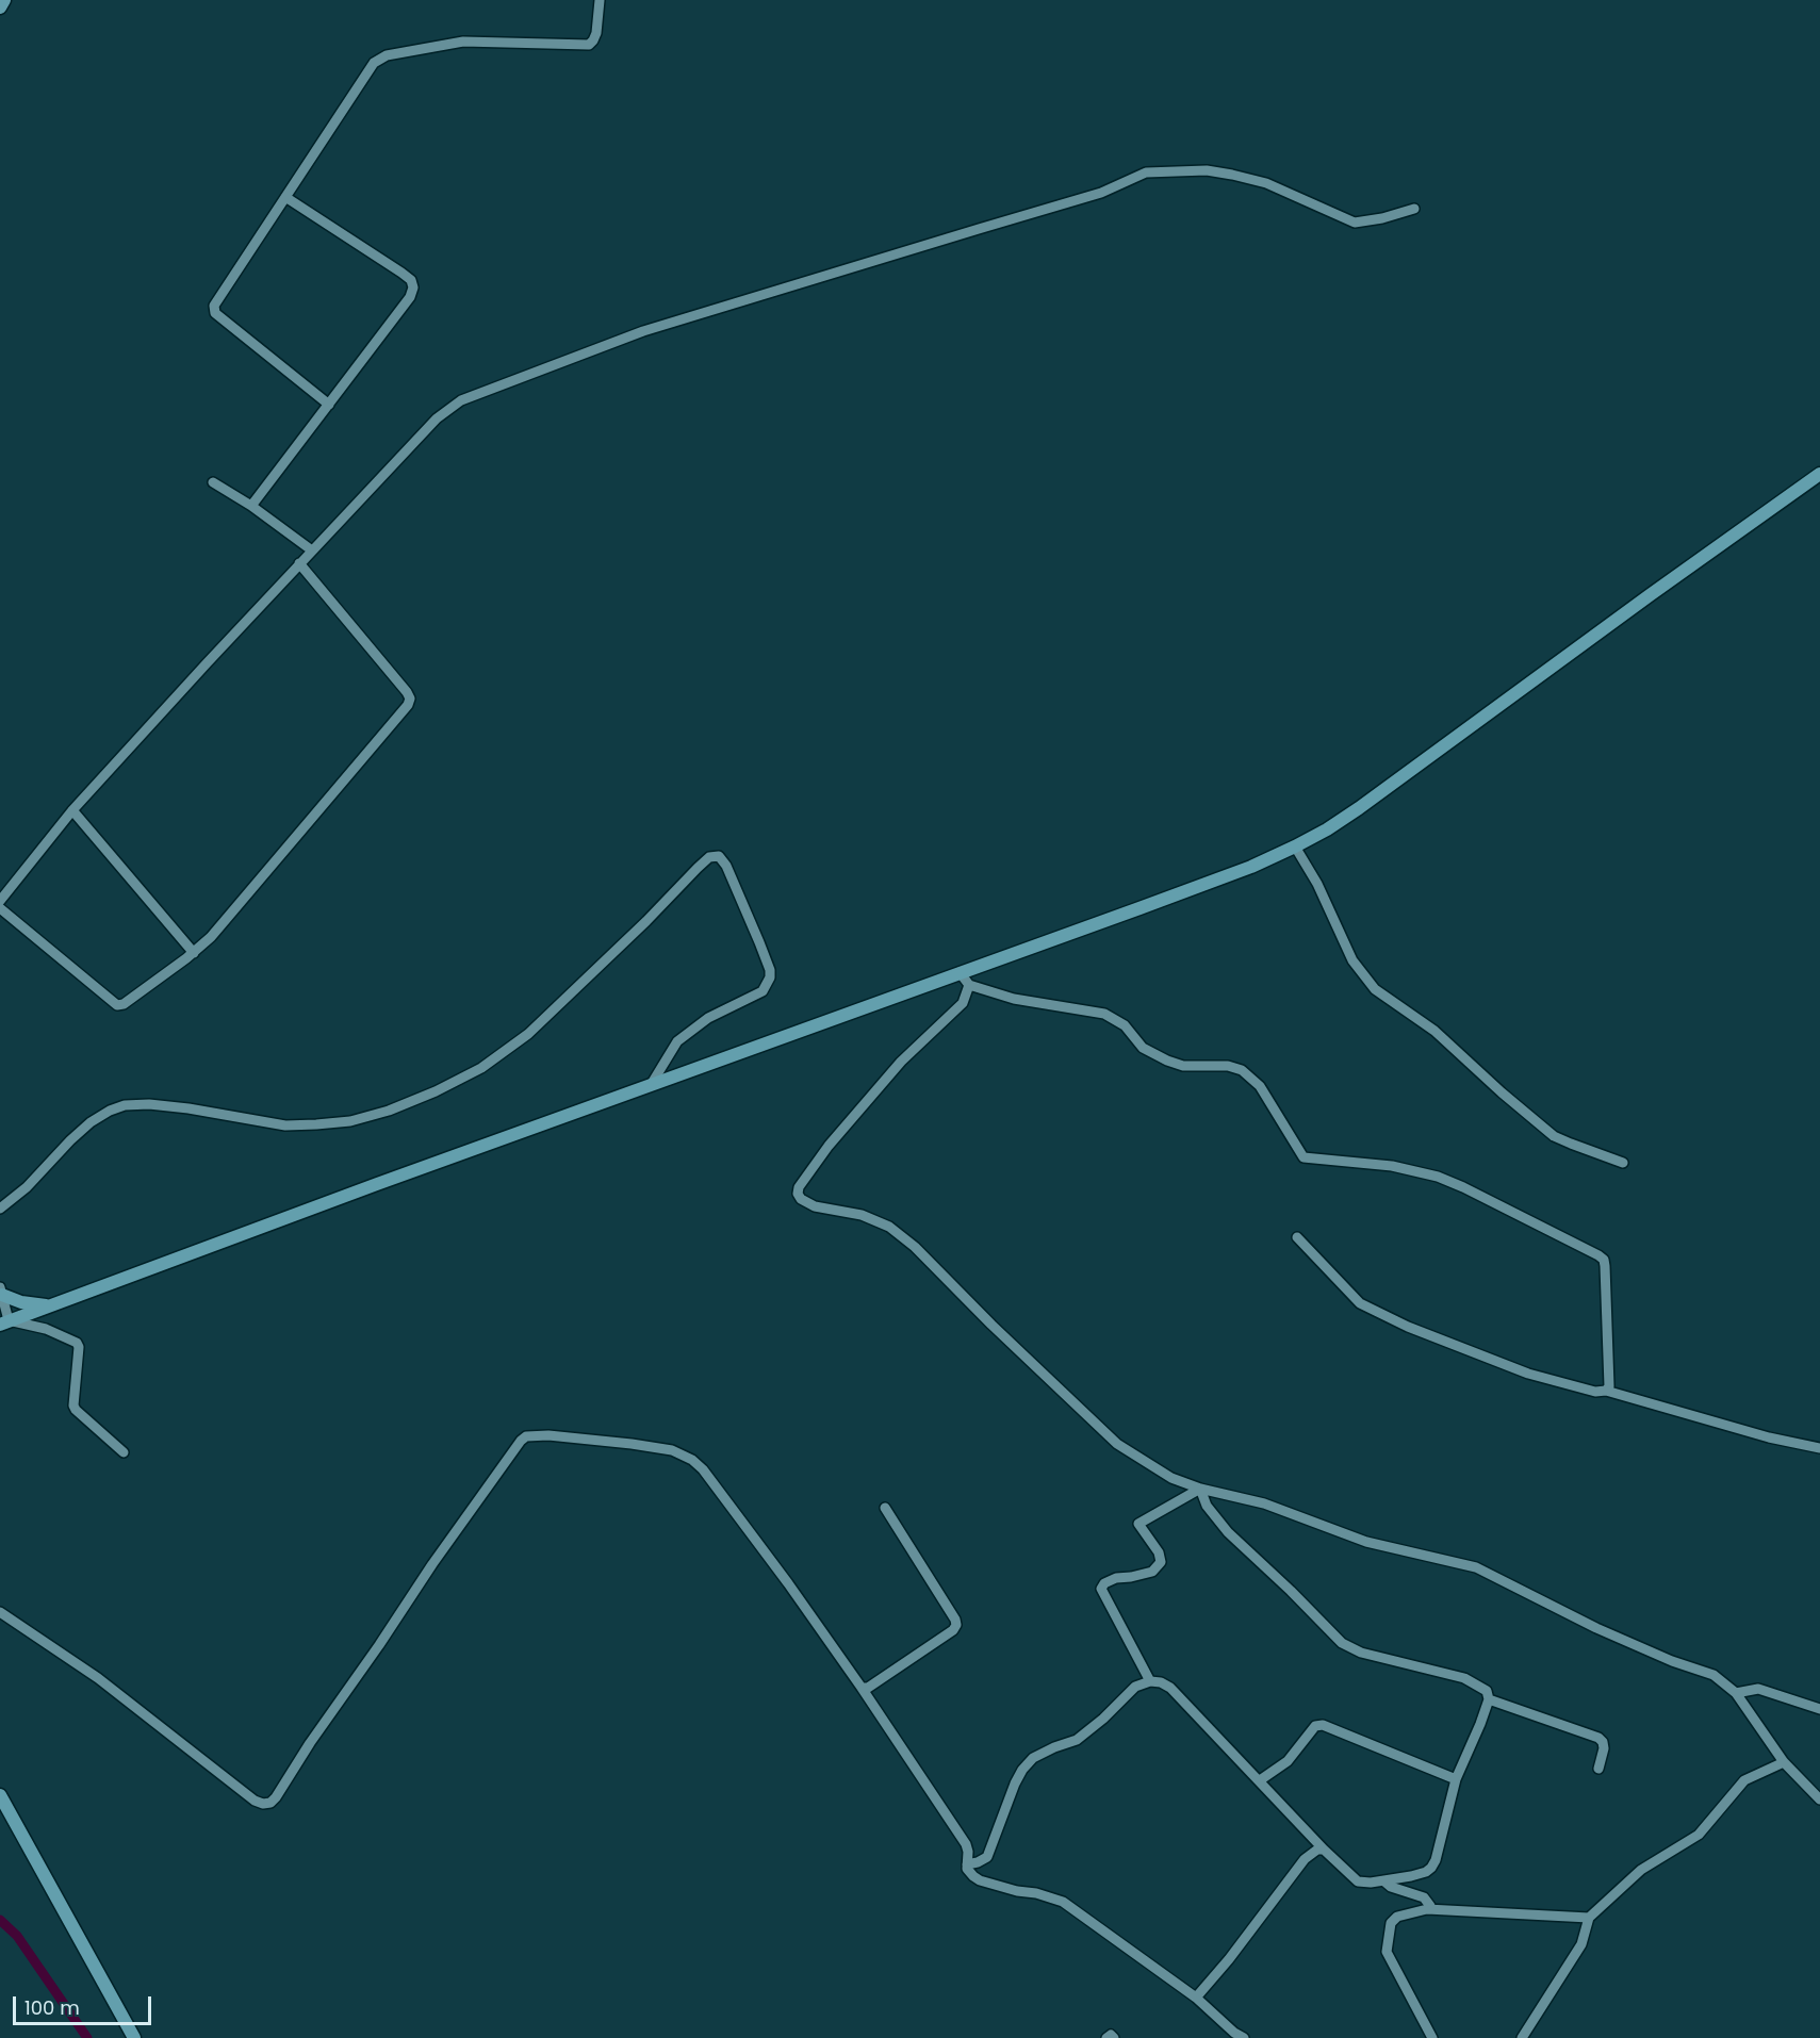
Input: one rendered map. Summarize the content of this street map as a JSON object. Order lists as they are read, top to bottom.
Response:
{
  "scale_bar": "100 m"
}
